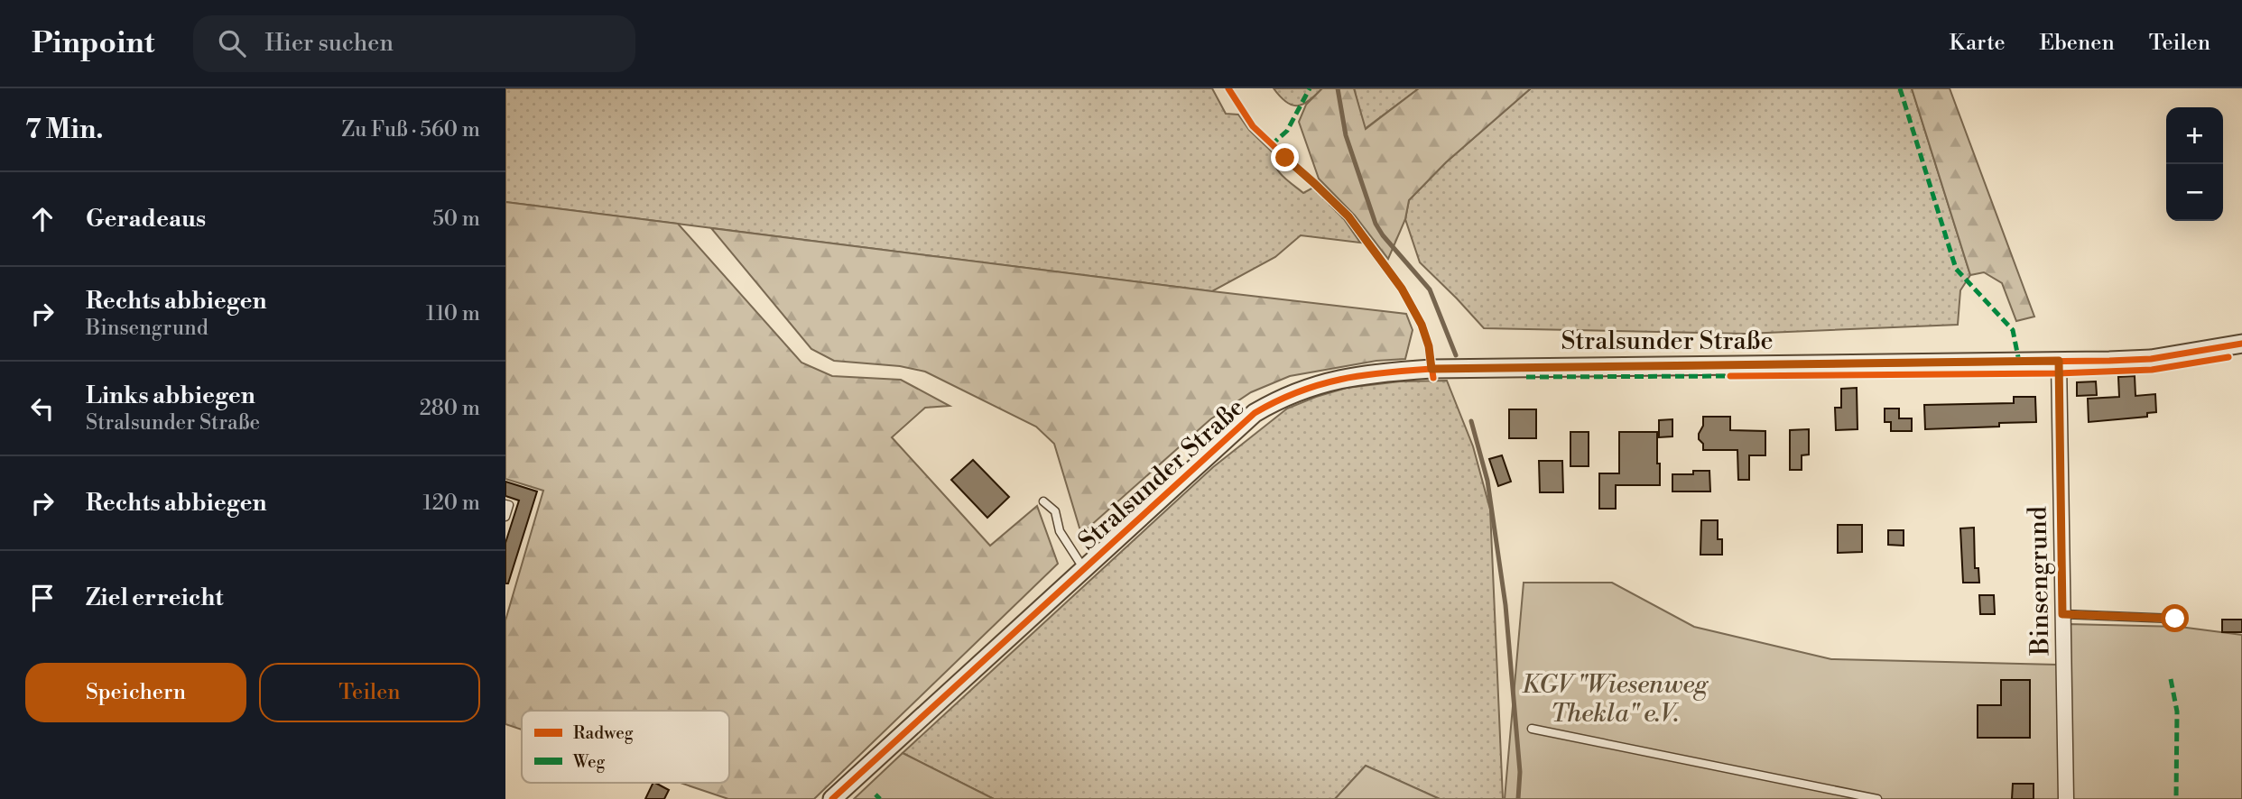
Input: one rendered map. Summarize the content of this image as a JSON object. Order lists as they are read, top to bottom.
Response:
{
  "streets": {
    "street": ["Stralsunder Straße", "Binsengrund"]
  },
  "crossings": [
    ["Stralsunder Straße", "Binsengrund"]
  ],
  "parks": ["KGV \"Wiesenweg Thekla\" e.V."],
  "legend": ["Radweg", "Weg"],
  "page": {
    "header": "Pinpoint",
    "search": "Hier suchen",
    "nav": ["Karte", "Ebenen", "Teilen"],
    "heading": ["7 Min.", "Zu Fuß · 560 m"],
    "map_buttons": ["+", "−"],
    "list": [
      ["Geradeaus", "50 m"],
      ["Rechts abbiegen", "Binsengrund", "110 m"],
      ["Links abbiegen", "Stralsunder Straße", "280 m"],
      ["Rechts abbiegen", "120 m"],
      "Ziel erreicht"
    ],
    "buttons": ["Speichern", "Teilen"]
  }
}
